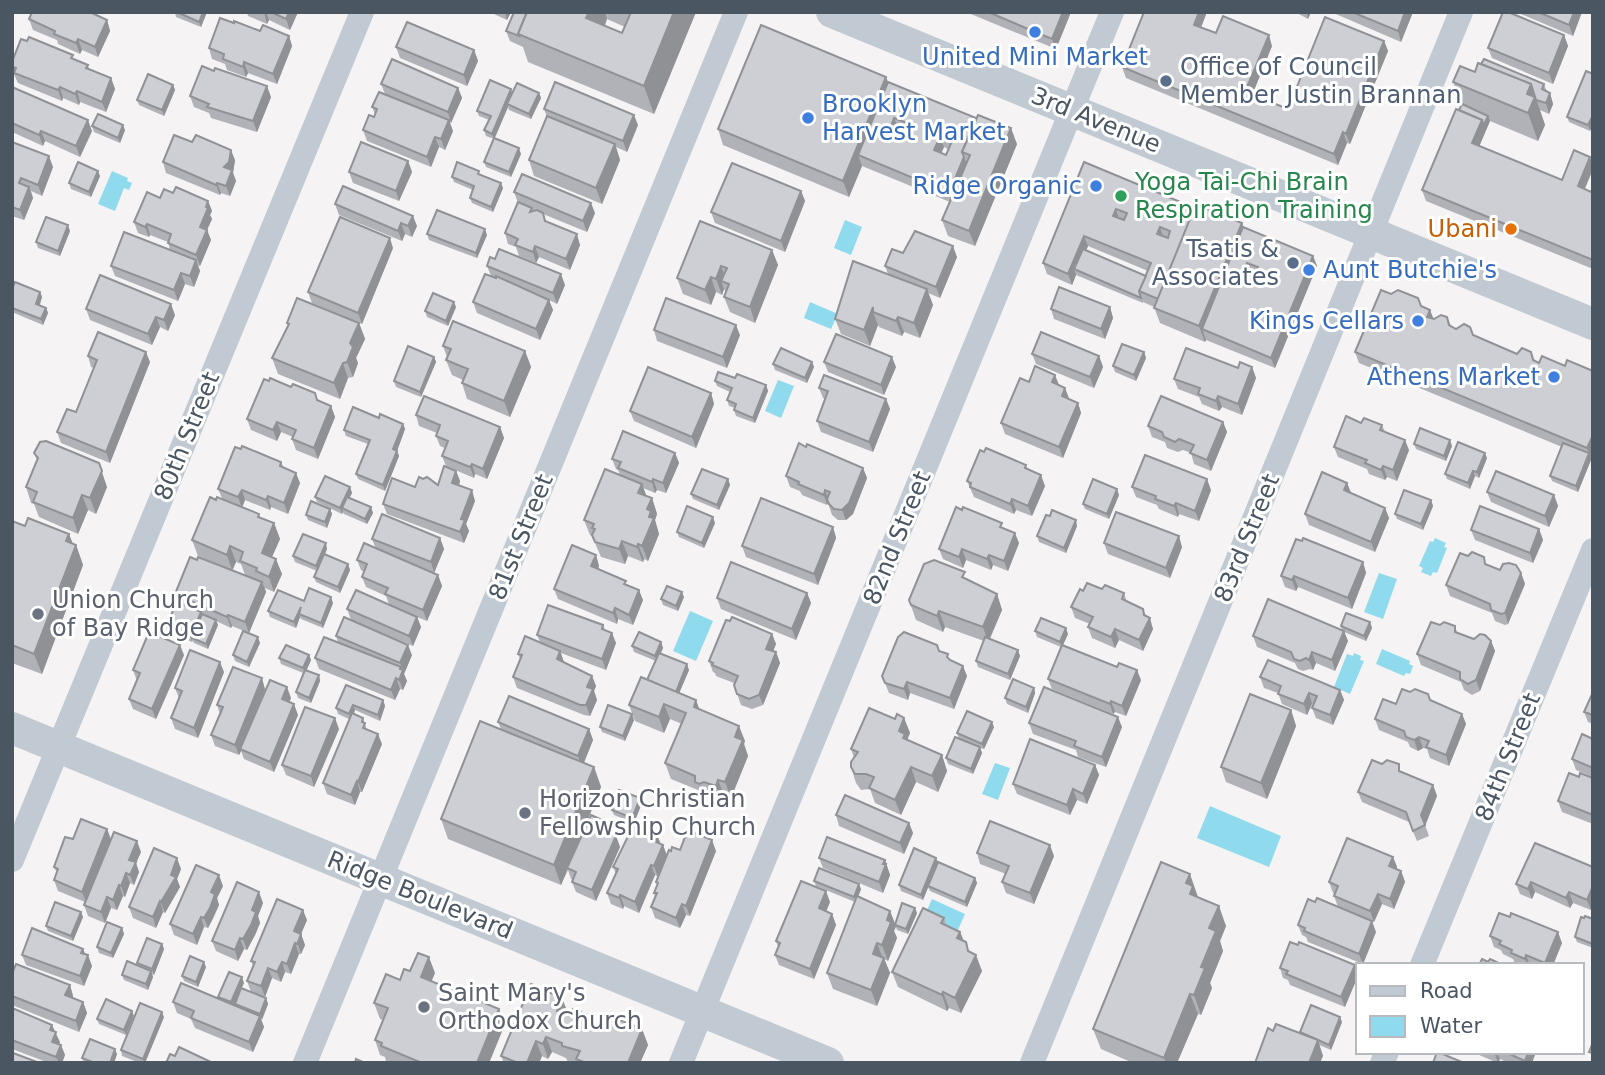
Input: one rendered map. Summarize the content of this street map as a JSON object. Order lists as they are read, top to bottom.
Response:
{
  "streets": {
    "street": [
      "3rd Avenue",
      "80th Street",
      "81st Street",
      "82nd Street",
      "83rd Street",
      "84th Street",
      "Ridge Boulevard"
    ]
  },
  "crossings": [
    ["3rd Avenue", "82nd Street"],
    ["3rd Avenue", "83rd Street"],
    ["80th Street", "Ridge Boulevard"],
    ["81st Street", "Ridge Boulevard"],
    ["82nd Street", "Ridge Boulevard"]
  ],
  "places": [
    "United Mini Market",
    "Office of Council Member Justin Brannan",
    "Brooklyn Harvest Market",
    "Ridge Organic",
    "Yoga Tai-Chi Brain Respiration Training",
    "Ubani",
    "Tsatis & Associates",
    "Aunt Butchie's",
    "Kings Cellars",
    "Athens Market",
    "Union Church of Bay Ridge",
    "Horizon Christian Fellowship Church",
    "Saint Mary's Orthodox Church"
  ],
  "legend": ["Road", "Water"]
}
